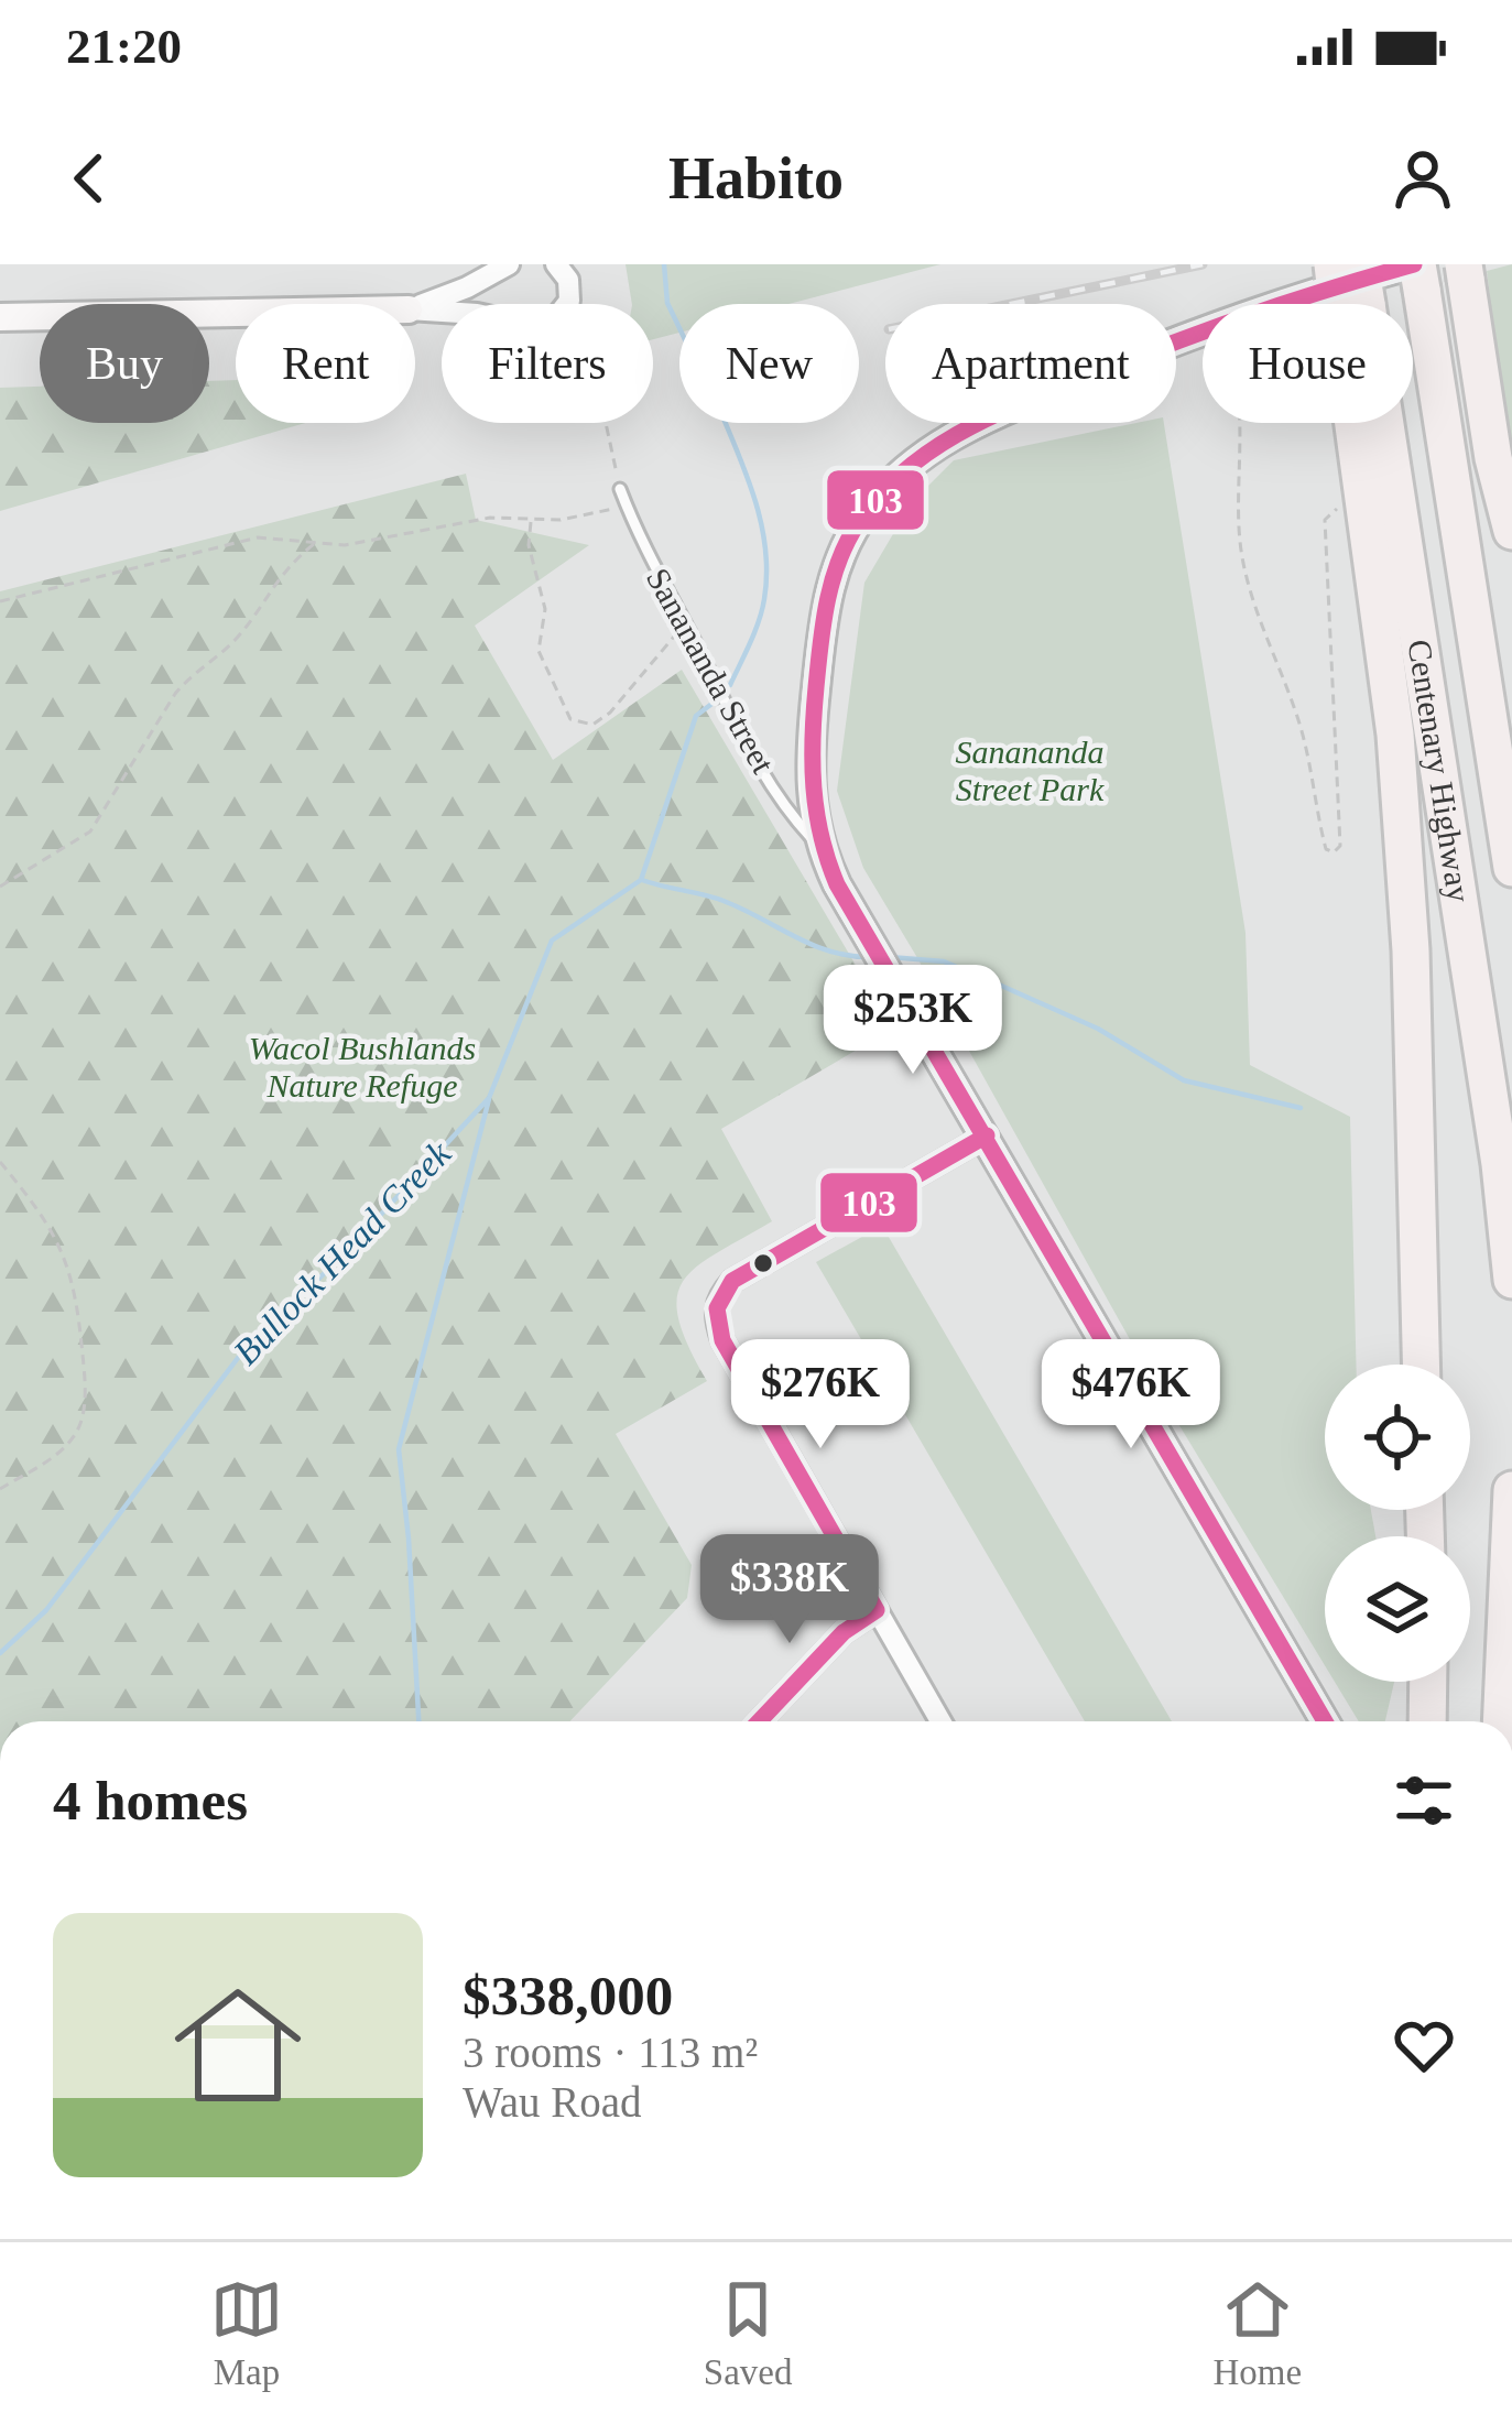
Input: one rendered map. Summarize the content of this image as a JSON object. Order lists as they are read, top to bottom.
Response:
{
  "streets": {
    "highway": ["Centenary Highway"],
    "street": ["Sanananda Street"]
  },
  "water": ["Bullock Head Creek"],
  "parks": ["Sanananda Street Park", "Wacol Bushlands Nature Refuge"],
  "lines": ["transit line 103"],
  "page": {
    "status": "21:20",
    "header": "Habito",
    "chip": [
      "Buy",
      "Rent",
      "Filters",
      "New",
      "Apartment",
      "House"
    ],
    "price": [
      "$253K",
      "$276K",
      "$476K",
      "$338K"
    ],
    "heading": "4 homes",
    "list": [
      {
        "name": "$338,000",
        "note": "3 rooms · 113 m² · Wau Road"
      }
    ],
    "tabs": ["Map", "Saved", "Home"]
  }
}
